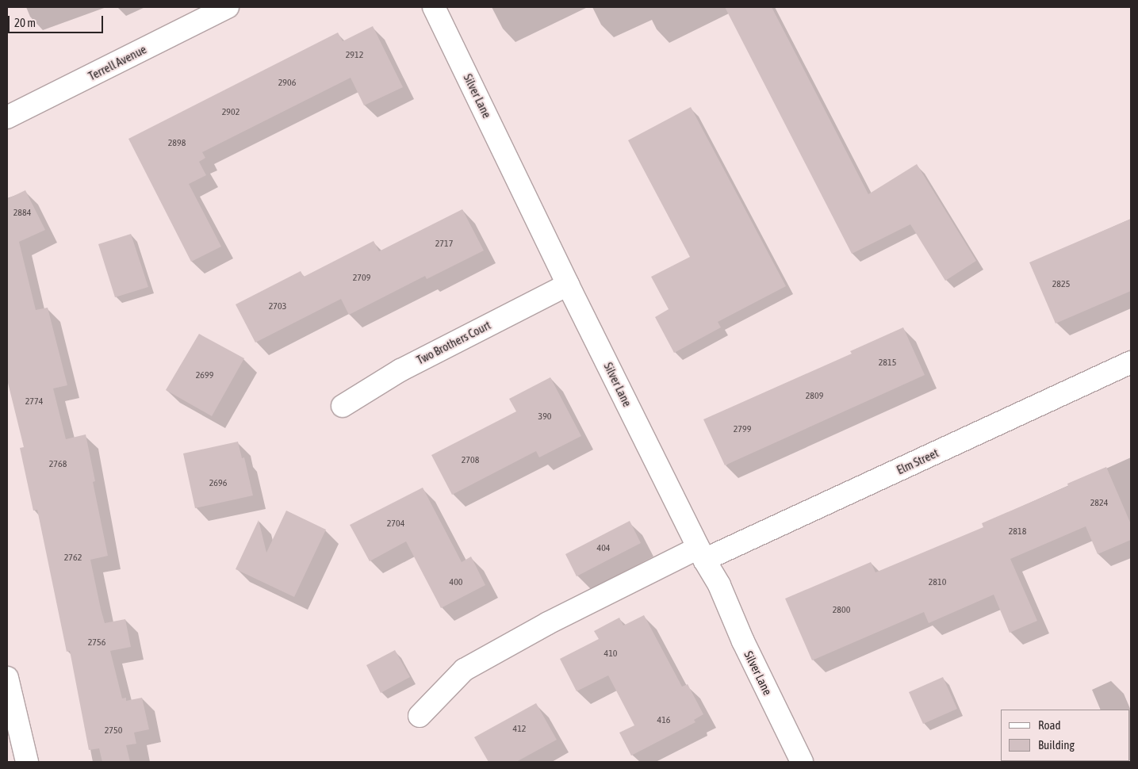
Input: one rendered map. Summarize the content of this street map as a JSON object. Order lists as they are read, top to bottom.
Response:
{
  "streets": {
    "street": [
      "Terrell Avenue",
      "Silver Lane",
      "Two Brothers Court",
      "Elm Street"
    ]
  },
  "crossings": [
    ["Silver Lane", "Two Brothers Court"],
    ["Silver Lane", "Elm Street"]
  ],
  "house_numbers": [
    "2912",
    "2906",
    "2902",
    "2898",
    "2884",
    "2717",
    "2709",
    "2825",
    "2703",
    "2815",
    "2699",
    "2809",
    "2774",
    "390",
    "2799",
    "2708",
    "2768",
    "2696",
    "2824",
    "2704",
    "2818",
    "404",
    "2762",
    "400",
    "2810",
    "2800",
    "2756",
    "410",
    "416",
    "412",
    "2750"
  ],
  "legend": ["Road", "Building"],
  "scale_bar": "20 m"
}
